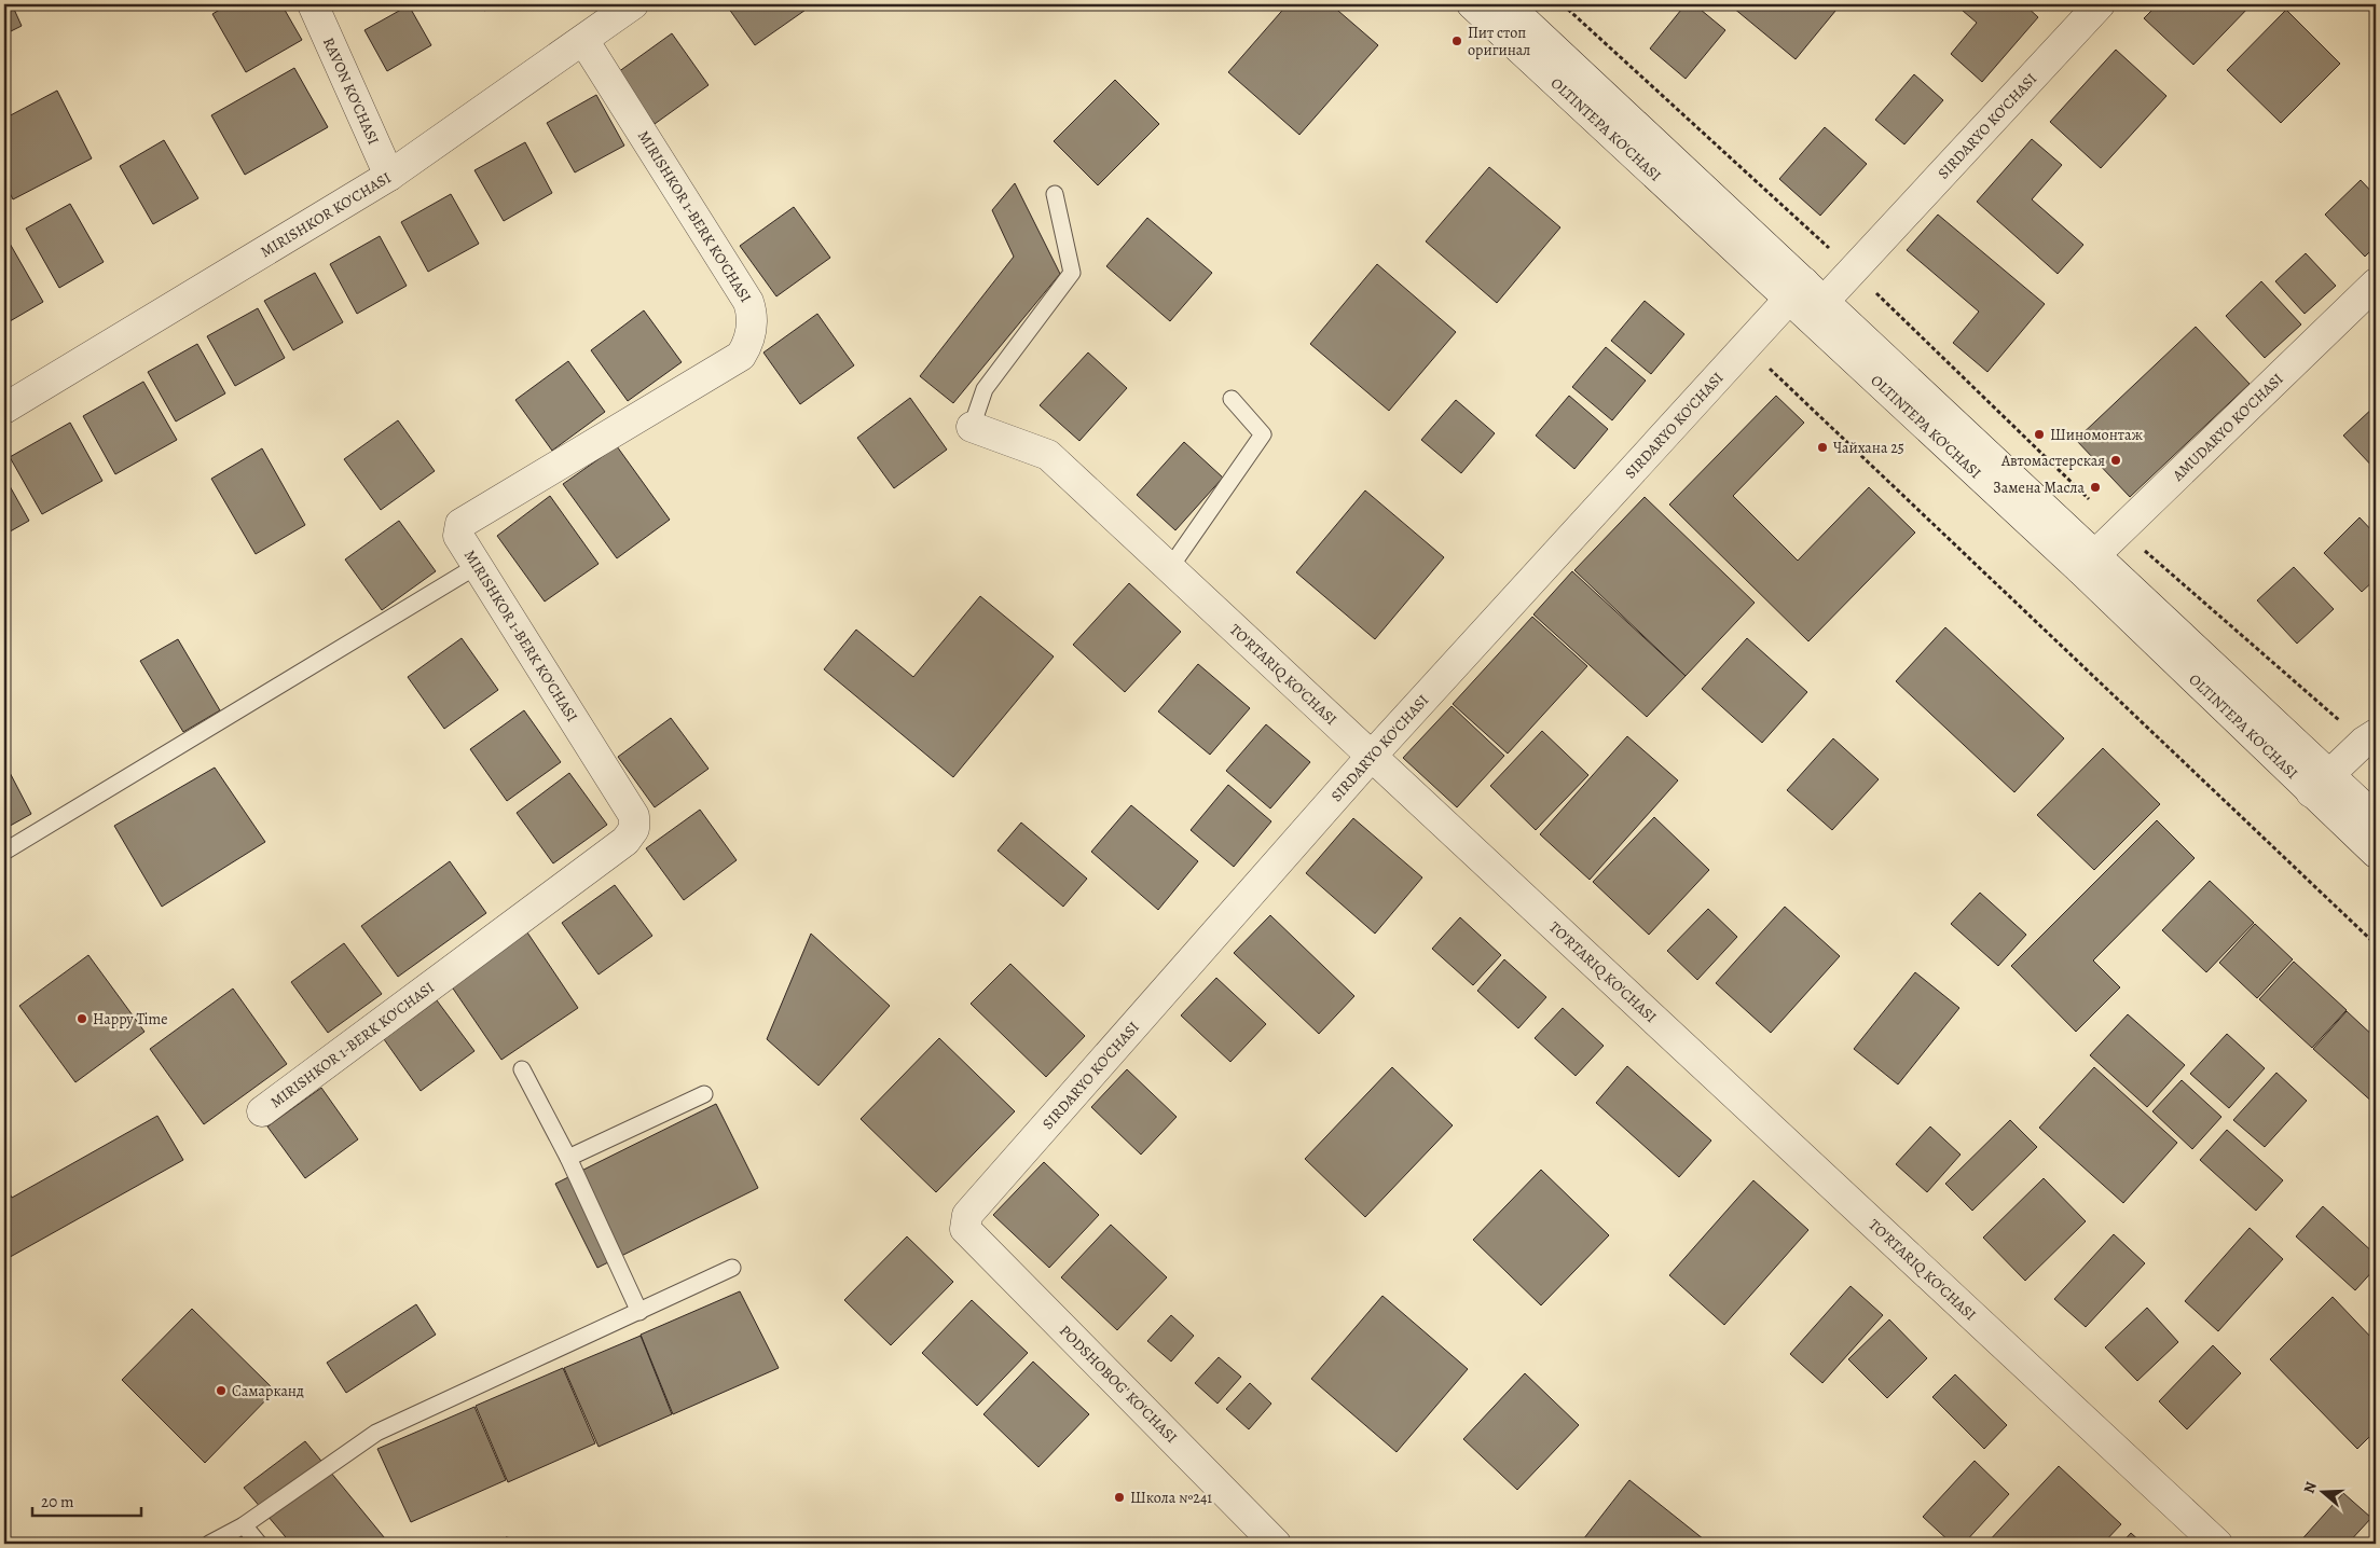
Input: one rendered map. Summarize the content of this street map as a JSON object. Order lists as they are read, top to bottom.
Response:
{
  "streets": {
    "street": [
      "RAVON KO'CHASI",
      "SIRDARYO KO'CHASI",
      "OLTINTEPA KO'CHASI",
      "MIRISHKOR KO'CHASI",
      "MIRISHKOR 1-BERK KO'CHASI",
      "AMUDARYO KO'CHASI",
      "TO'RTARIQ KO'CHASI",
      "PODSHOBOG' KO'CHASI"
    ]
  },
  "crossings": [
    ["RAVON KO'CHASI", "MIRISHKOR KO'CHASI"],
    ["SIRDARYO KO'CHASI", "OLTINTEPA KO'CHASI"],
    ["SIRDARYO KO'CHASI", "TO'RTARIQ KO'CHASI"],
    ["SIRDARYO KO'CHASI", "PODSHOBOG' KO'CHASI"],
    ["OLTINTEPA KO'CHASI", "AMUDARYO KO'CHASI"],
    ["MIRISHKOR KO'CHASI", "MIRISHKOR 1-BERK KO'CHASI"]
  ],
  "places": [
    "Пит стоп оригинал",
    "Шиномонтаж",
    "Чайхана 25",
    "Автомастерская",
    "Замена Маслa",
    "Happy Time",
    "Самарканд",
    "Школа №241"
  ],
  "scale_bar": "20 m",
  "north": "left"
}
